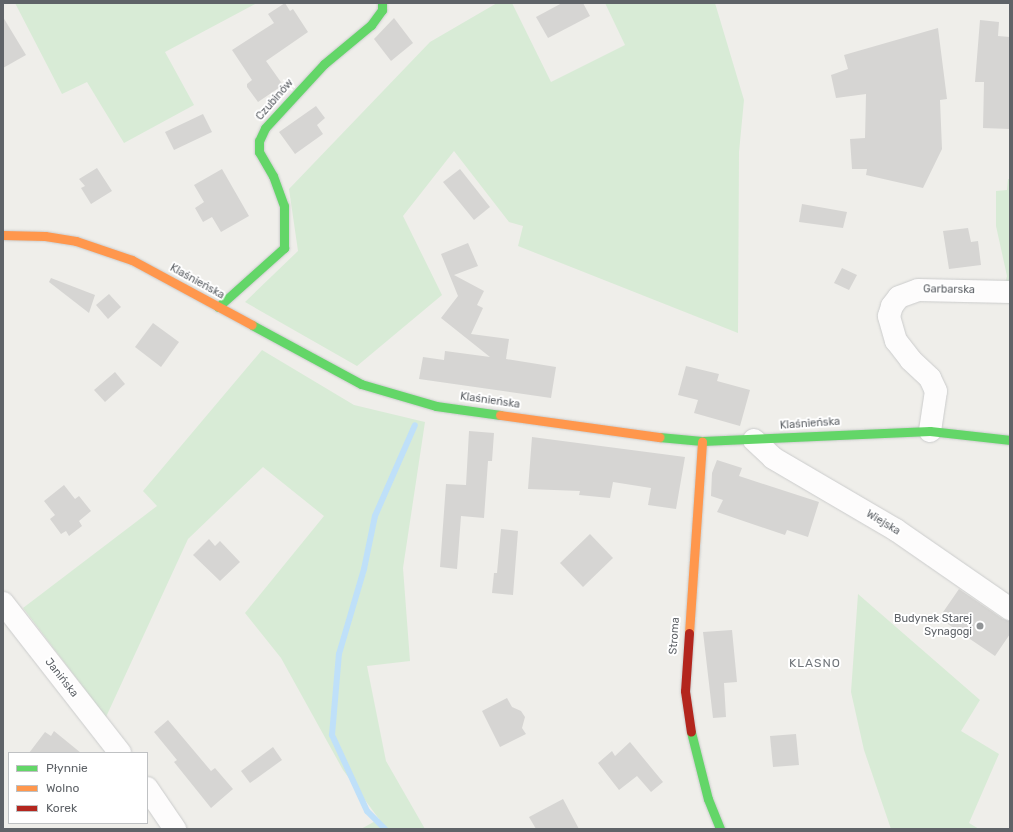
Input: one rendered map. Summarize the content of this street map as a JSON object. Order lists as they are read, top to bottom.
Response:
{
  "streets": {
    "street": [
      "Czubinów",
      "Klaśnieńska",
      "Garbarska",
      "Wiejska",
      "Stroma",
      "Janińska"
    ]
  },
  "crossings": [
    ["Czubinów", "Klaśnieńska"],
    ["Klaśnieńska", "Garbarska"],
    ["Klaśnieńska", "Wiejska"],
    ["Klaśnieńska", "Stroma"]
  ],
  "districts": ["KLASNO"],
  "places": ["Budynek Starej Synagogi"],
  "legend": ["Płynnie", "Wolno", "Korek"]
}
